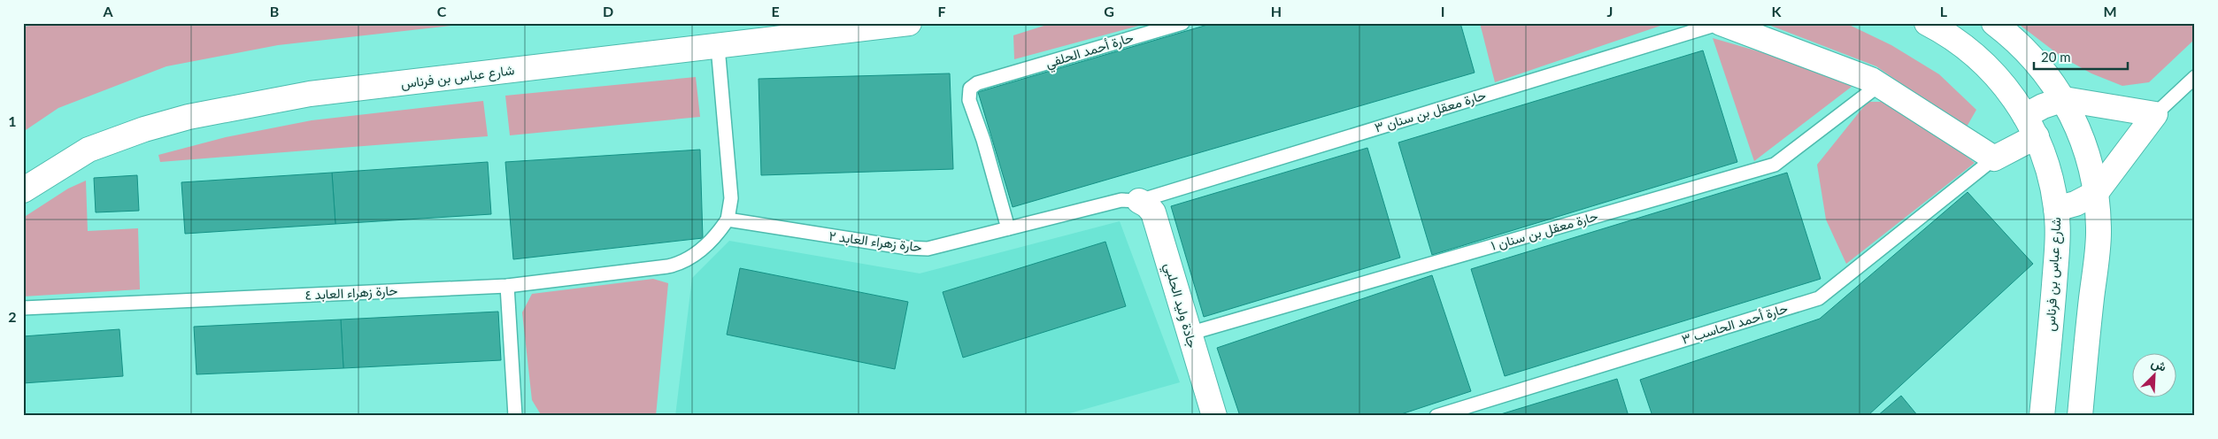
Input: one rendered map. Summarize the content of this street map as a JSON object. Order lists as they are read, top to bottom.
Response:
{
  "streets": {
    "main road": ["شارع عباس بن فرناس", "جادة وليد الحلبي"],
    "lane": [
      "حارة أحمد الحلفي",
      "حارة معقل بن سنان ٣",
      "حارة معقل بن سنان ١",
      "حارة زهراء العابد ٢",
      "حارة زهراء العابد ٤",
      "حارة أحمد الحاسب ٣"
    ]
  },
  "crossings": [
    ["حارة أحمد الحلفي", "حارة زهراء العابد ٢"],
    ["حارة معقل بن سنان ٣", "حارة زهراء العابد ٢"],
    ["حارة معقل بن سنان ٣", "جادة وليد الحلبي"],
    ["حارة معقل بن سنان ١", "جادة وليد الحلبي"],
    ["حارة زهراء العابد ٢", "حارة زهراء العابد ٤"],
    ["حارة زهراء العابد ٢", "جادة وليد الحلبي"]
  ],
  "scale_bar": "20 m",
  "north": "top right",
  "grid": {
    "columns": [
      "A",
      "B",
      "C",
      "D",
      "E",
      "F",
      "G",
      "H",
      "I",
      "J",
      "K",
      "L",
      "M"
    ],
    "rows": ["1", "2"]
  }
}
